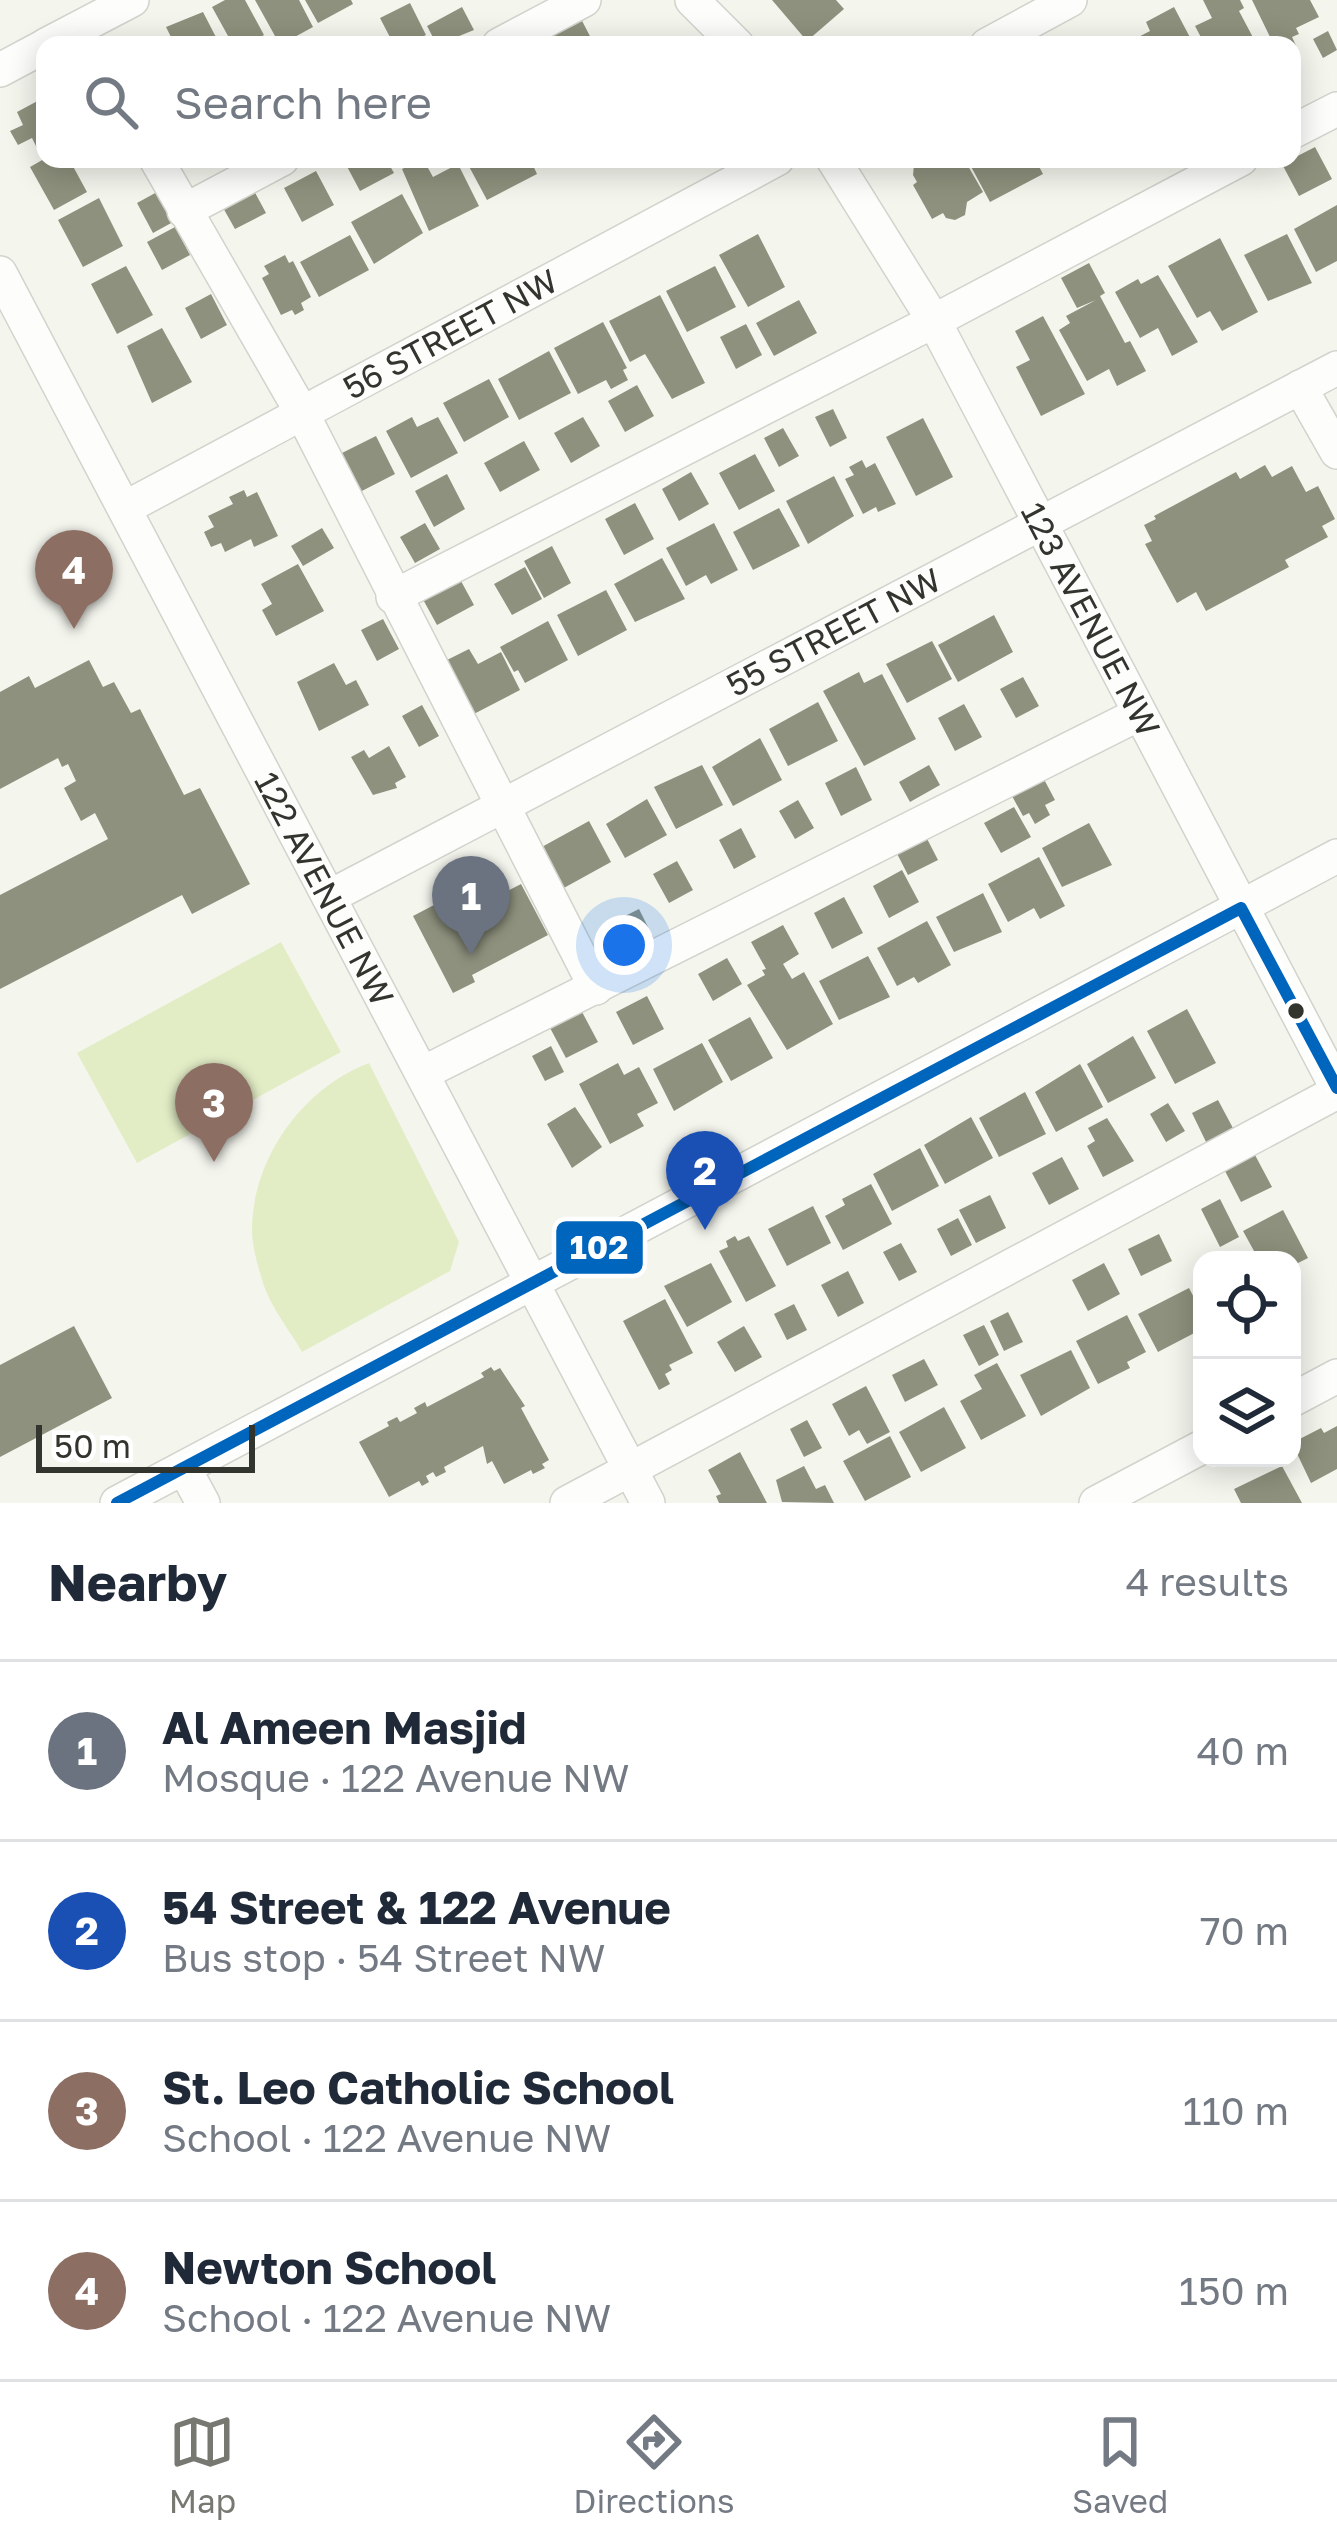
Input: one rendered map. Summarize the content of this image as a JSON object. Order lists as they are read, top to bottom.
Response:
{
  "streets": {
    "street": [
      "56 STREET NW",
      "123 AVENUE NW",
      "55 STREET NW",
      "122 AVENUE NW"
    ]
  },
  "crossings": [
    ["56 STREET NW", "122 AVENUE NW"],
    ["123 AVENUE NW", "55 STREET NW"],
    ["55 STREET NW", "122 AVENUE NW"]
  ],
  "lines": ["transit line 102"],
  "scale_bar": "50 m",
  "page": {
    "search": "Search here",
    "pins": [
      "4",
      "1",
      "3",
      "2"
    ],
    "scale": "50 m",
    "heading": ["Nearby", "4 results"],
    "list": [
      {
        "mark": "1",
        "name": "Al Ameen Masjid",
        "note": "Mosque · 122 Avenue NW",
        "value": "40 m"
      },
      {
        "mark": "2",
        "name": "54 Street & 122 Avenue",
        "note": "Bus stop · 54 Street NW",
        "value": "70 m"
      },
      {
        "mark": "3",
        "name": "St. Leo Catholic School",
        "note": "School · 122 Avenue NW",
        "value": "110 m"
      },
      {
        "mark": "4",
        "name": "Newton School",
        "note": "School · 122 Avenue NW",
        "value": "150 m"
      }
    ],
    "nav": ["Map", "Directions", "Saved"]
  }
}
